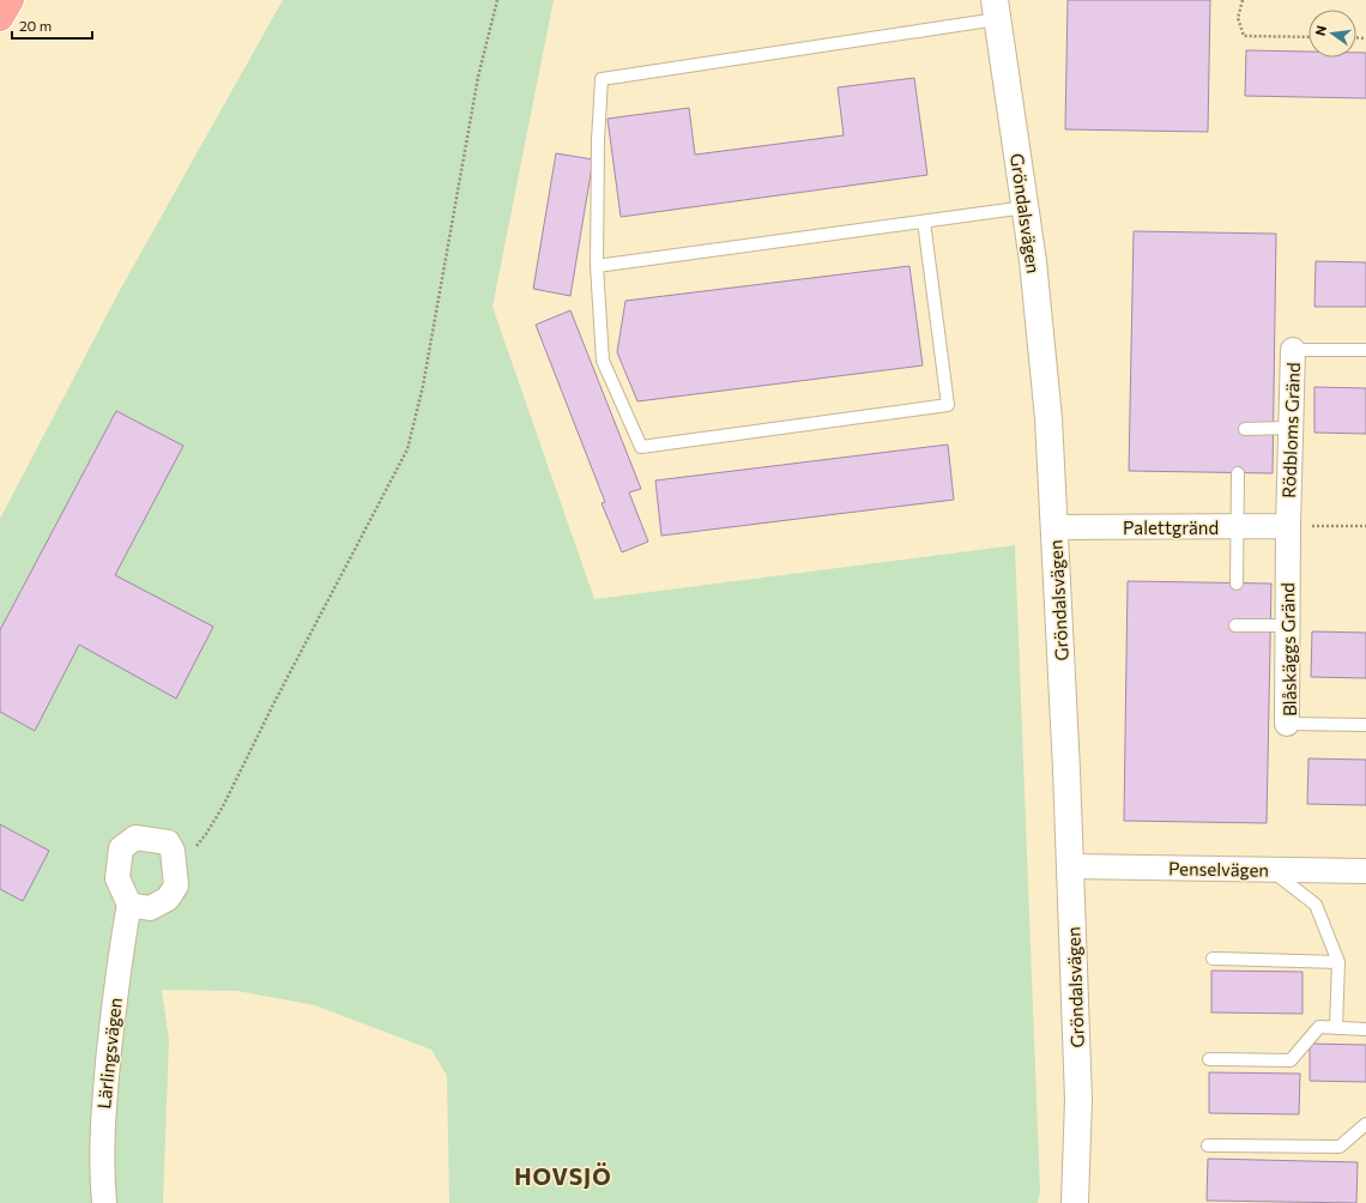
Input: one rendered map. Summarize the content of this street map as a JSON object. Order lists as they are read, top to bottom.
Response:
{
  "streets": {
    "street": [
      "Gröndalsvägen",
      "Rödbloms Gränd",
      "Palettgränd",
      "Blåskäggs Gränd",
      "Penselvägen",
      "Lärlingsvägen"
    ]
  },
  "crossings": [
    ["Gröndalsvägen", "Palettgränd"],
    ["Gröndalsvägen", "Penselvägen"],
    ["Rödbloms Gränd", "Palettgränd"],
    ["Rödbloms Gränd", "Blåskäggs Gränd"],
    ["Palettgränd", "Blåskäggs Gränd"]
  ],
  "districts": ["HOVSJÖ"],
  "scale_bar": "20 m",
  "north": "left"
}
